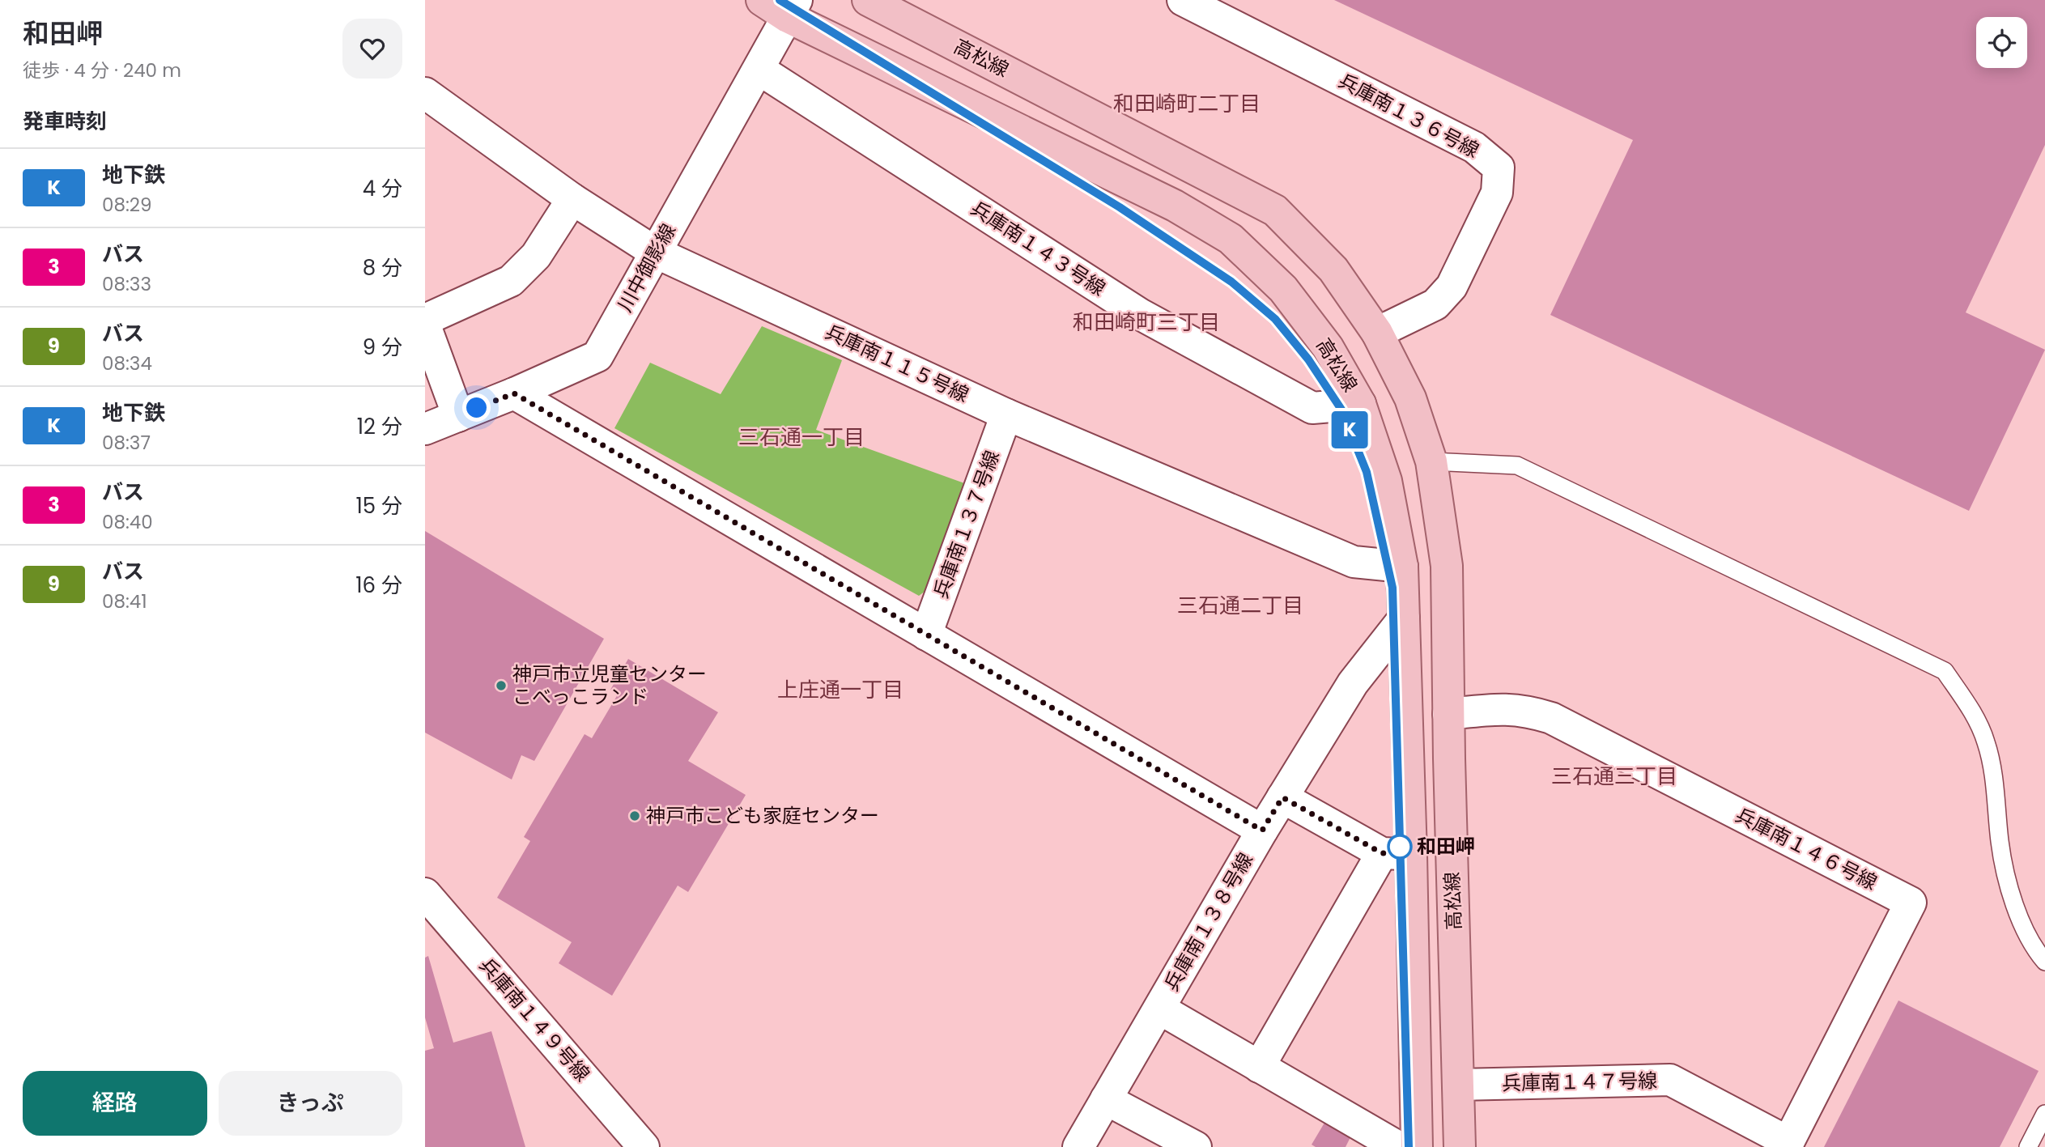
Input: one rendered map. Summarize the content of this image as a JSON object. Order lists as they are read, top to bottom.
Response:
{
  "streets": {
    "main road": ["高松線"],
    "street": [
      "兵庫南１３６号線",
      "兵庫南１４３号線",
      "川中御影線",
      "兵庫南１１５号線",
      "兵庫南１３７号線",
      "兵庫南１４６号線",
      "兵庫南１３８号線",
      "兵庫南１４９号線",
      "兵庫南１４７号線"
    ]
  },
  "crossings": [
    ["高松線", "兵庫南１３６号線"],
    ["高松線", "兵庫南１４３号線"],
    ["高松線", "川中御影線"],
    ["高松線", "兵庫南１１５号線"],
    ["高松線", "兵庫南１４６号線"],
    ["高松線", "兵庫南１３８号線"],
    ["高松線", "兵庫南１４７号線"],
    ["兵庫南１４３号線", "川中御影線"],
    ["川中御影線", "兵庫南１１５号線"],
    ["兵庫南１１５号線", "兵庫南１３７号線"],
    ["兵庫南１４６号線", "兵庫南１４７号線"]
  ],
  "districts": [
    "和田崎町二丁目",
    "和田崎町三丁目",
    "三石通一丁目",
    "三石通二丁目",
    "上庄通一丁目",
    "三石通三丁目"
  ],
  "places": ["神戸市立児童センター こべっこランド", "神戸市こども家庭センター", "和田岬"],
  "lines": ["metro line K"],
  "page": {
    "heading": [
      ["和田岬", "徒歩 · 4 分 · 240 m"],
      "発車時刻"
    ],
    "on_map": "K",
    "list": [
      {
        "mark": "K",
        "name": "地下鉄",
        "note": "08:29",
        "value": "4 分"
      },
      {
        "mark": "3",
        "name": "バス",
        "note": "08:33",
        "value": "8 分"
      },
      {
        "mark": "9",
        "name": "バス",
        "note": "08:34",
        "value": "9 分"
      },
      {
        "mark": "K",
        "name": "地下鉄",
        "note": "08:37",
        "value": "12 分"
      },
      {
        "mark": "3",
        "name": "バス",
        "note": "08:40",
        "value": "15 分"
      },
      {
        "mark": "9",
        "name": "バス",
        "note": "08:41",
        "value": "16 分"
      }
    ],
    "buttons": ["経路", "きっぷ"]
  }
}
